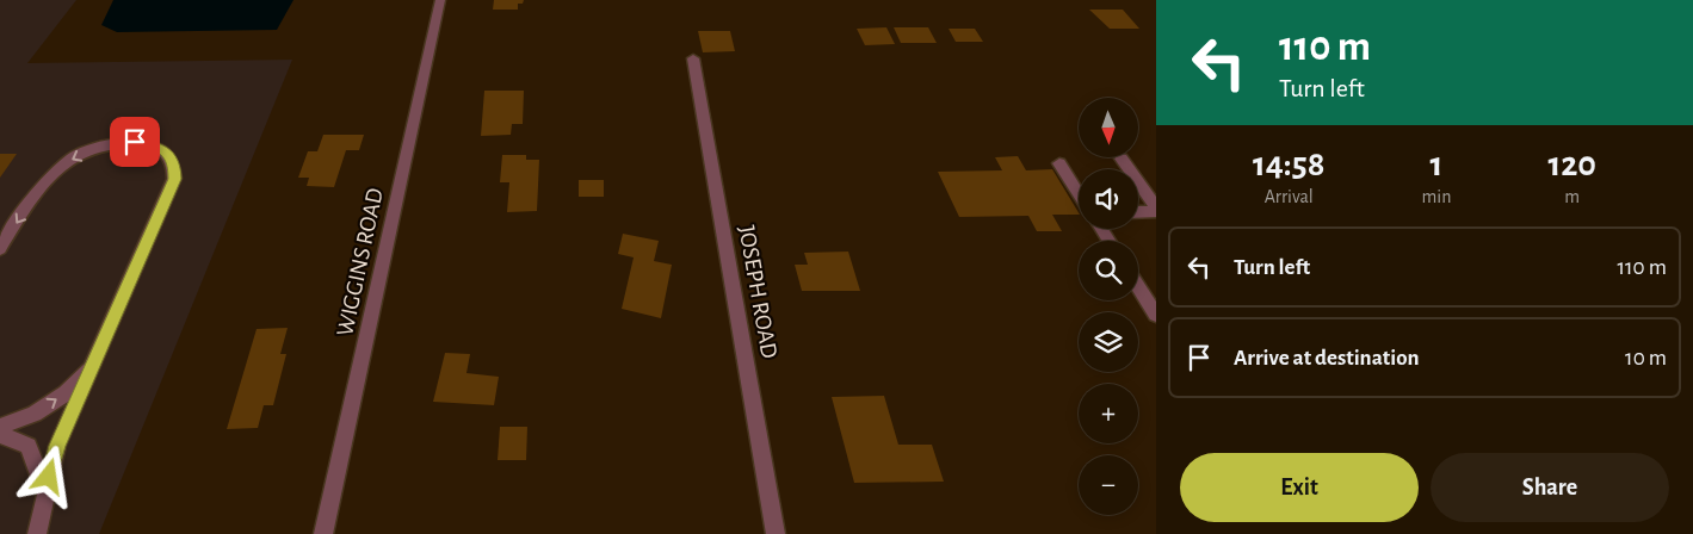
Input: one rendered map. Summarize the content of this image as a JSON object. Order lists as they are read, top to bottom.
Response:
{
  "streets": {
    "street": ["WIGGINS ROAD", "JOSEPH ROAD"]
  },
  "north": "bottom",
  "page": {
    "turn": ["110 m", "Turn left"],
    "map_buttons": ["+", "−"],
    "eta": [
      "14:58",
      "Arrival",
      "1",
      "min",
      "120",
      "m"
    ],
    "list": [
      {
        "name": "Turn left",
        "value": "110 m"
      },
      {
        "name": "Arrive at destination",
        "value": "10 m"
      }
    ],
    "buttons": ["Exit", "Share"]
  }
}
